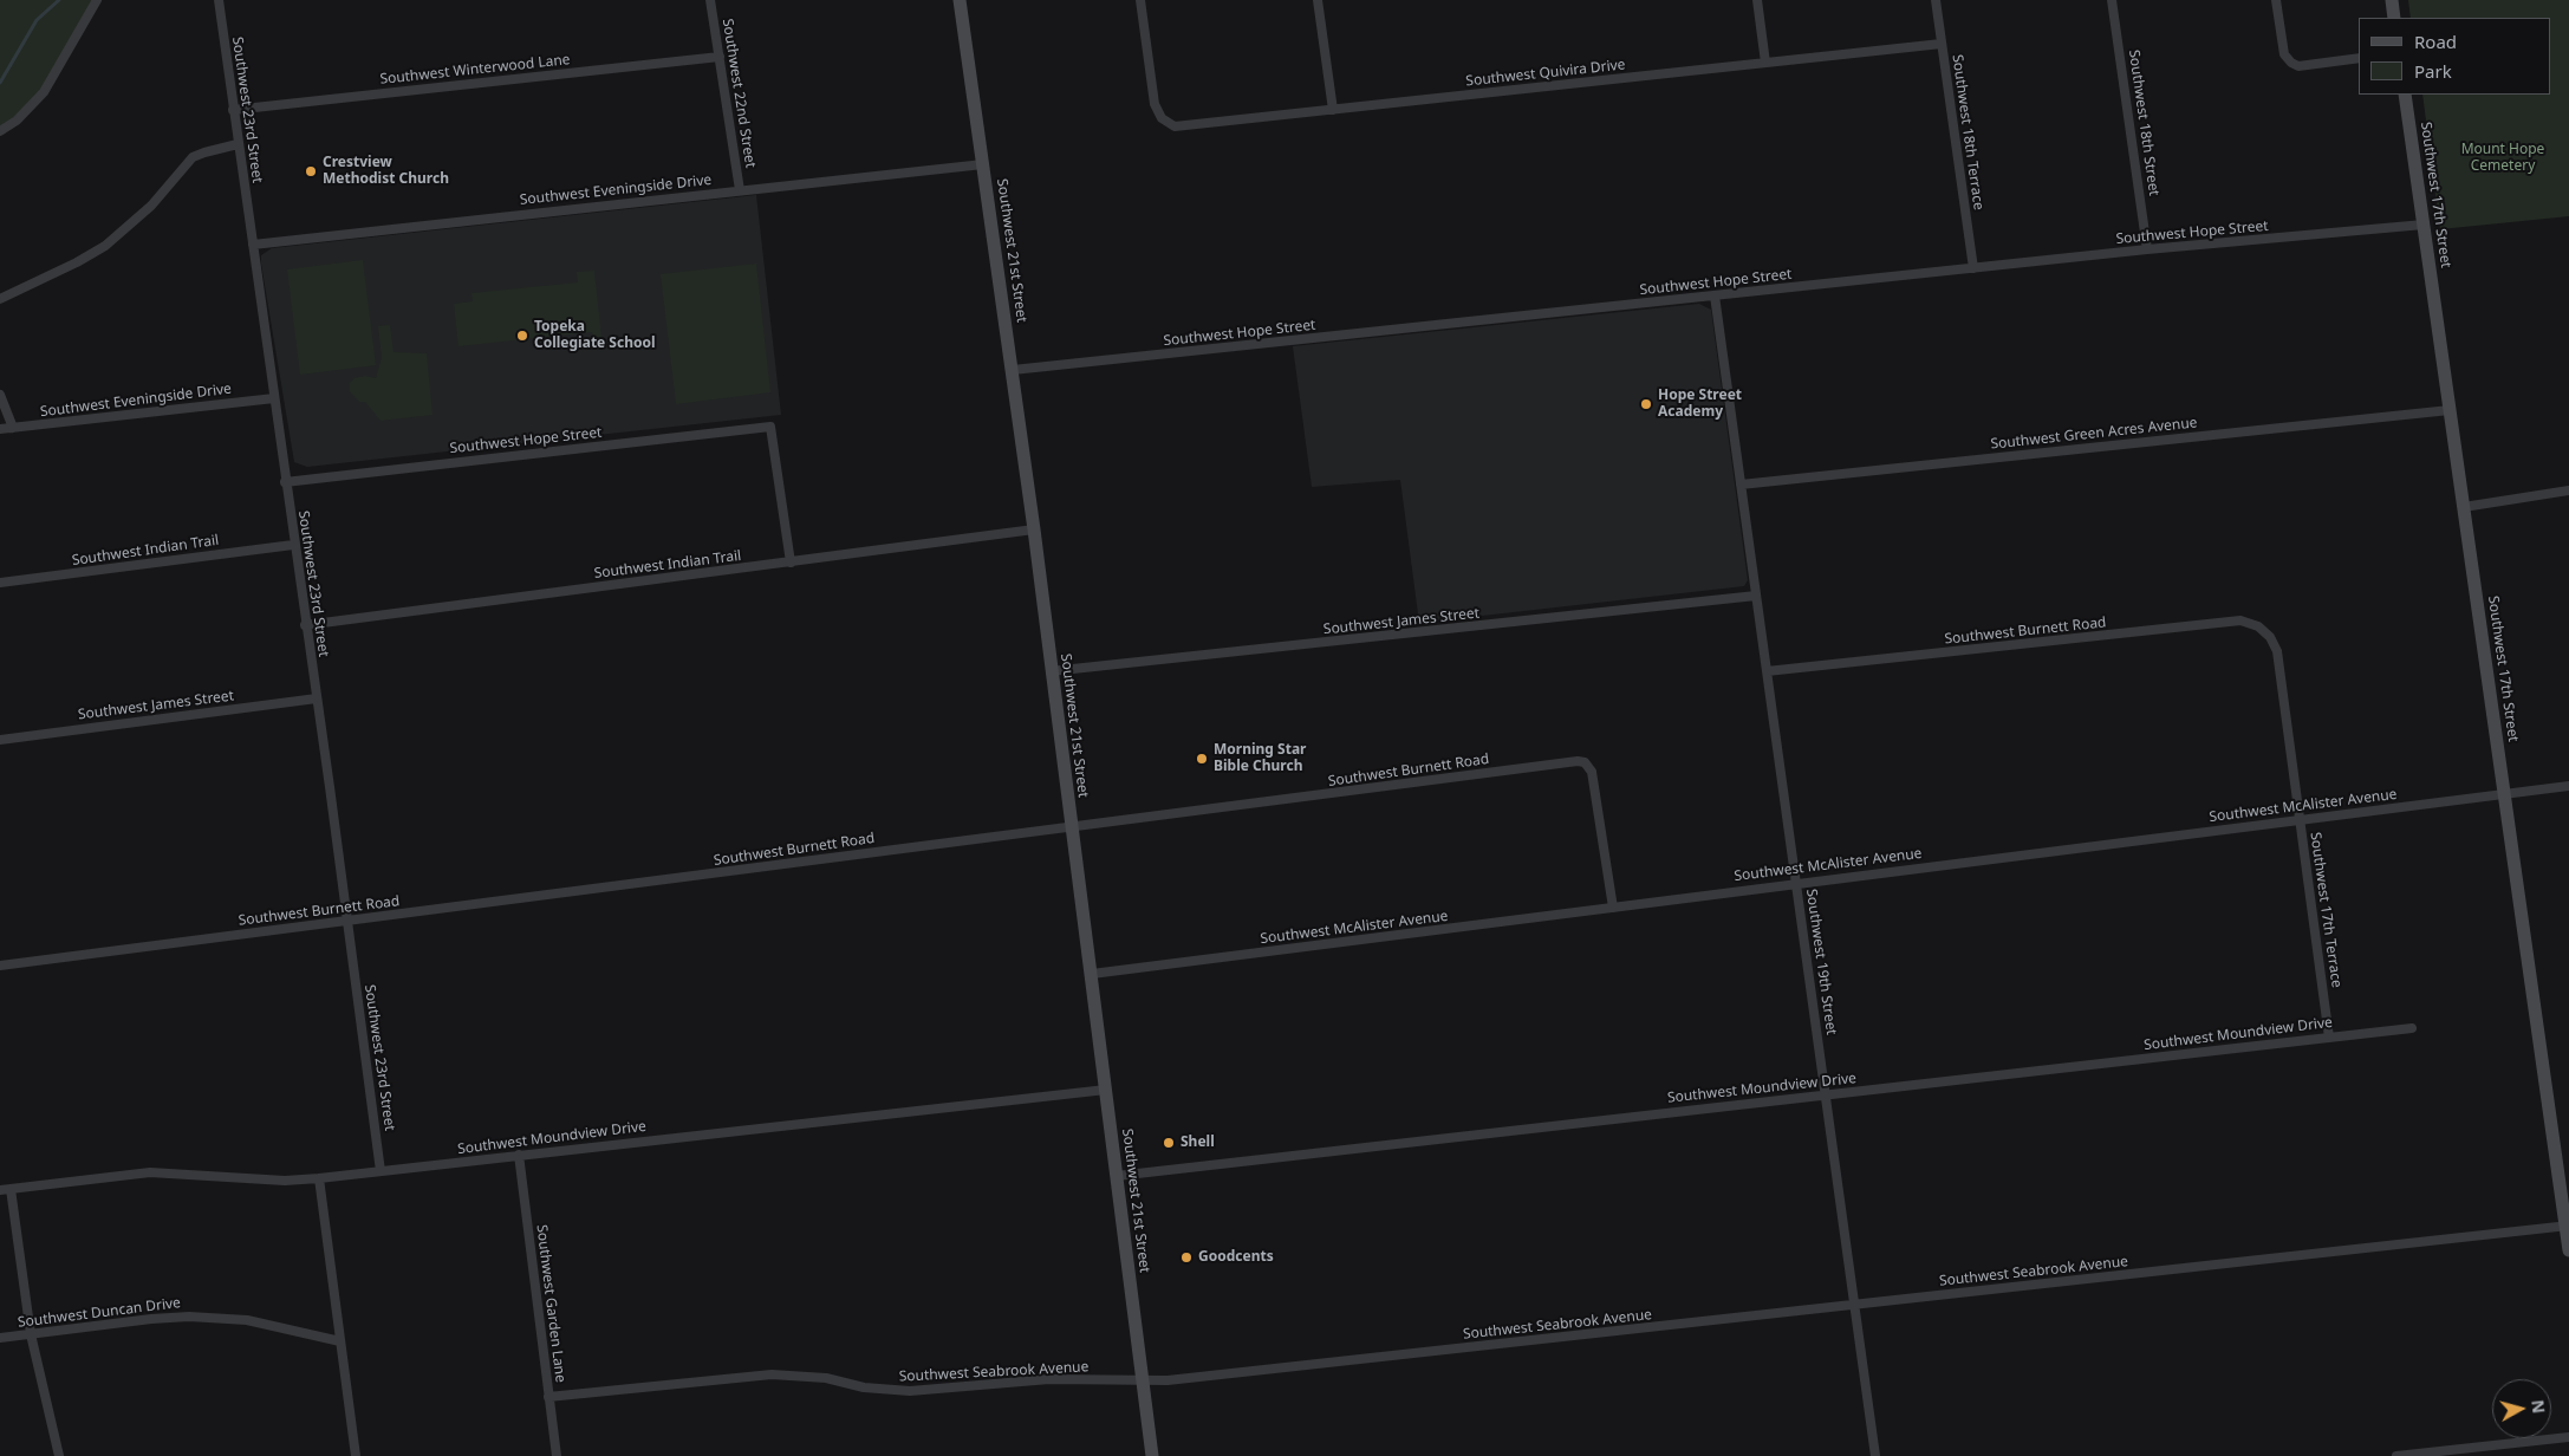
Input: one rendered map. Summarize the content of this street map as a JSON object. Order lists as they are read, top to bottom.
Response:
{
  "streets": {
    "main road": ["Southwest 17th Street", "Southwest 21st Street"],
    "street": [
      "Southwest Winterwood Lane",
      "Southwest Quivira Drive",
      "Southwest 22nd Street",
      "Southwest 23rd Street",
      "Southwest 18th Street",
      "Southwest 18th Terrace",
      "Southwest Eveningside Drive",
      "Southwest Hope Street",
      "Southwest Green Acres Avenue",
      "Southwest Indian Trail",
      "Southwest James Street",
      "Southwest Burnett Road",
      "Southwest McAlister Avenue",
      "Southwest 17th Terrace",
      "Southwest 19th Street",
      "Southwest Moundview Drive",
      "Southwest Seabrook Avenue",
      "Southwest Garden Lane",
      "Southwest Duncan Drive"
    ]
  },
  "crossings": [
    ["Southwest Winterwood Lane", "Southwest 22nd Street"],
    ["Southwest Winterwood Lane", "Southwest 23rd Street"],
    ["Southwest Quivira Drive", "Southwest 18th Terrace"],
    ["Southwest 22nd Street", "Southwest Eveningside Drive"],
    ["Southwest 23rd Street", "Southwest Eveningside Drive"],
    ["Southwest 23rd Street", "Southwest Hope Street"],
    ["Southwest 23rd Street", "Southwest Indian Trail"],
    ["Southwest 23rd Street", "Southwest James Street"],
    ["Southwest 23rd Street", "Southwest Burnett Road"],
    ["Southwest 23rd Street", "Southwest Moundview Drive"],
    ["Southwest 18th Street", "Southwest Hope Street"],
    ["Southwest 18th Terrace", "Southwest Hope Street"],
    ["Southwest Eveningside Drive", "Southwest 21st Street"],
    ["Southwest 17th Street", "Southwest Hope Street"],
    ["Southwest 17th Street", "Southwest Green Acres Avenue"],
    ["Southwest 17th Street", "Southwest McAlister Avenue"],
    ["Southwest 17th Street", "Southwest Seabrook Avenue"],
    ["Southwest Hope Street", "Southwest 21st Street"],
    ["Southwest Hope Street", "Southwest Indian Trail"],
    ["Southwest Hope Street", "Southwest 19th Street"],
    ["Southwest 21st Street", "Southwest Indian Trail"],
    ["Southwest 21st Street", "Southwest James Street"],
    ["Southwest 21st Street", "Southwest Burnett Road"],
    ["Southwest 21st Street", "Southwest McAlister Avenue"],
    ["Southwest 21st Street", "Southwest Moundview Drive"],
    ["Southwest 21st Street", "Southwest Seabrook Avenue"],
    ["Southwest Green Acres Avenue", "Southwest 19th Street"],
    ["Southwest James Street", "Southwest 19th Street"],
    ["Southwest Burnett Road", "Southwest McAlister Avenue"],
    ["Southwest Burnett Road", "Southwest 17th Terrace"],
    ["Southwest Burnett Road", "Southwest 19th Street"],
    ["Southwest McAlister Avenue", "Southwest 17th Terrace"],
    ["Southwest McAlister Avenue", "Southwest 19th Street"],
    ["Southwest 17th Terrace", "Southwest Moundview Drive"],
    ["Southwest 19th Street", "Southwest Moundview Drive"],
    ["Southwest 19th Street", "Southwest Seabrook Avenue"],
    ["Southwest Moundview Drive", "Southwest Garden Lane"],
    ["Southwest Seabrook Avenue", "Southwest Garden Lane"]
  ],
  "parks": ["Mount Hope Cemetery"],
  "places": [
    "Crestview Methodist Church",
    "Topeka Collegiate School",
    "Hope Street Academy",
    "Morning Star Bible Church",
    "Shell",
    "Goodcents"
  ],
  "legend": ["Road", "Park"],
  "north": "right"
}
